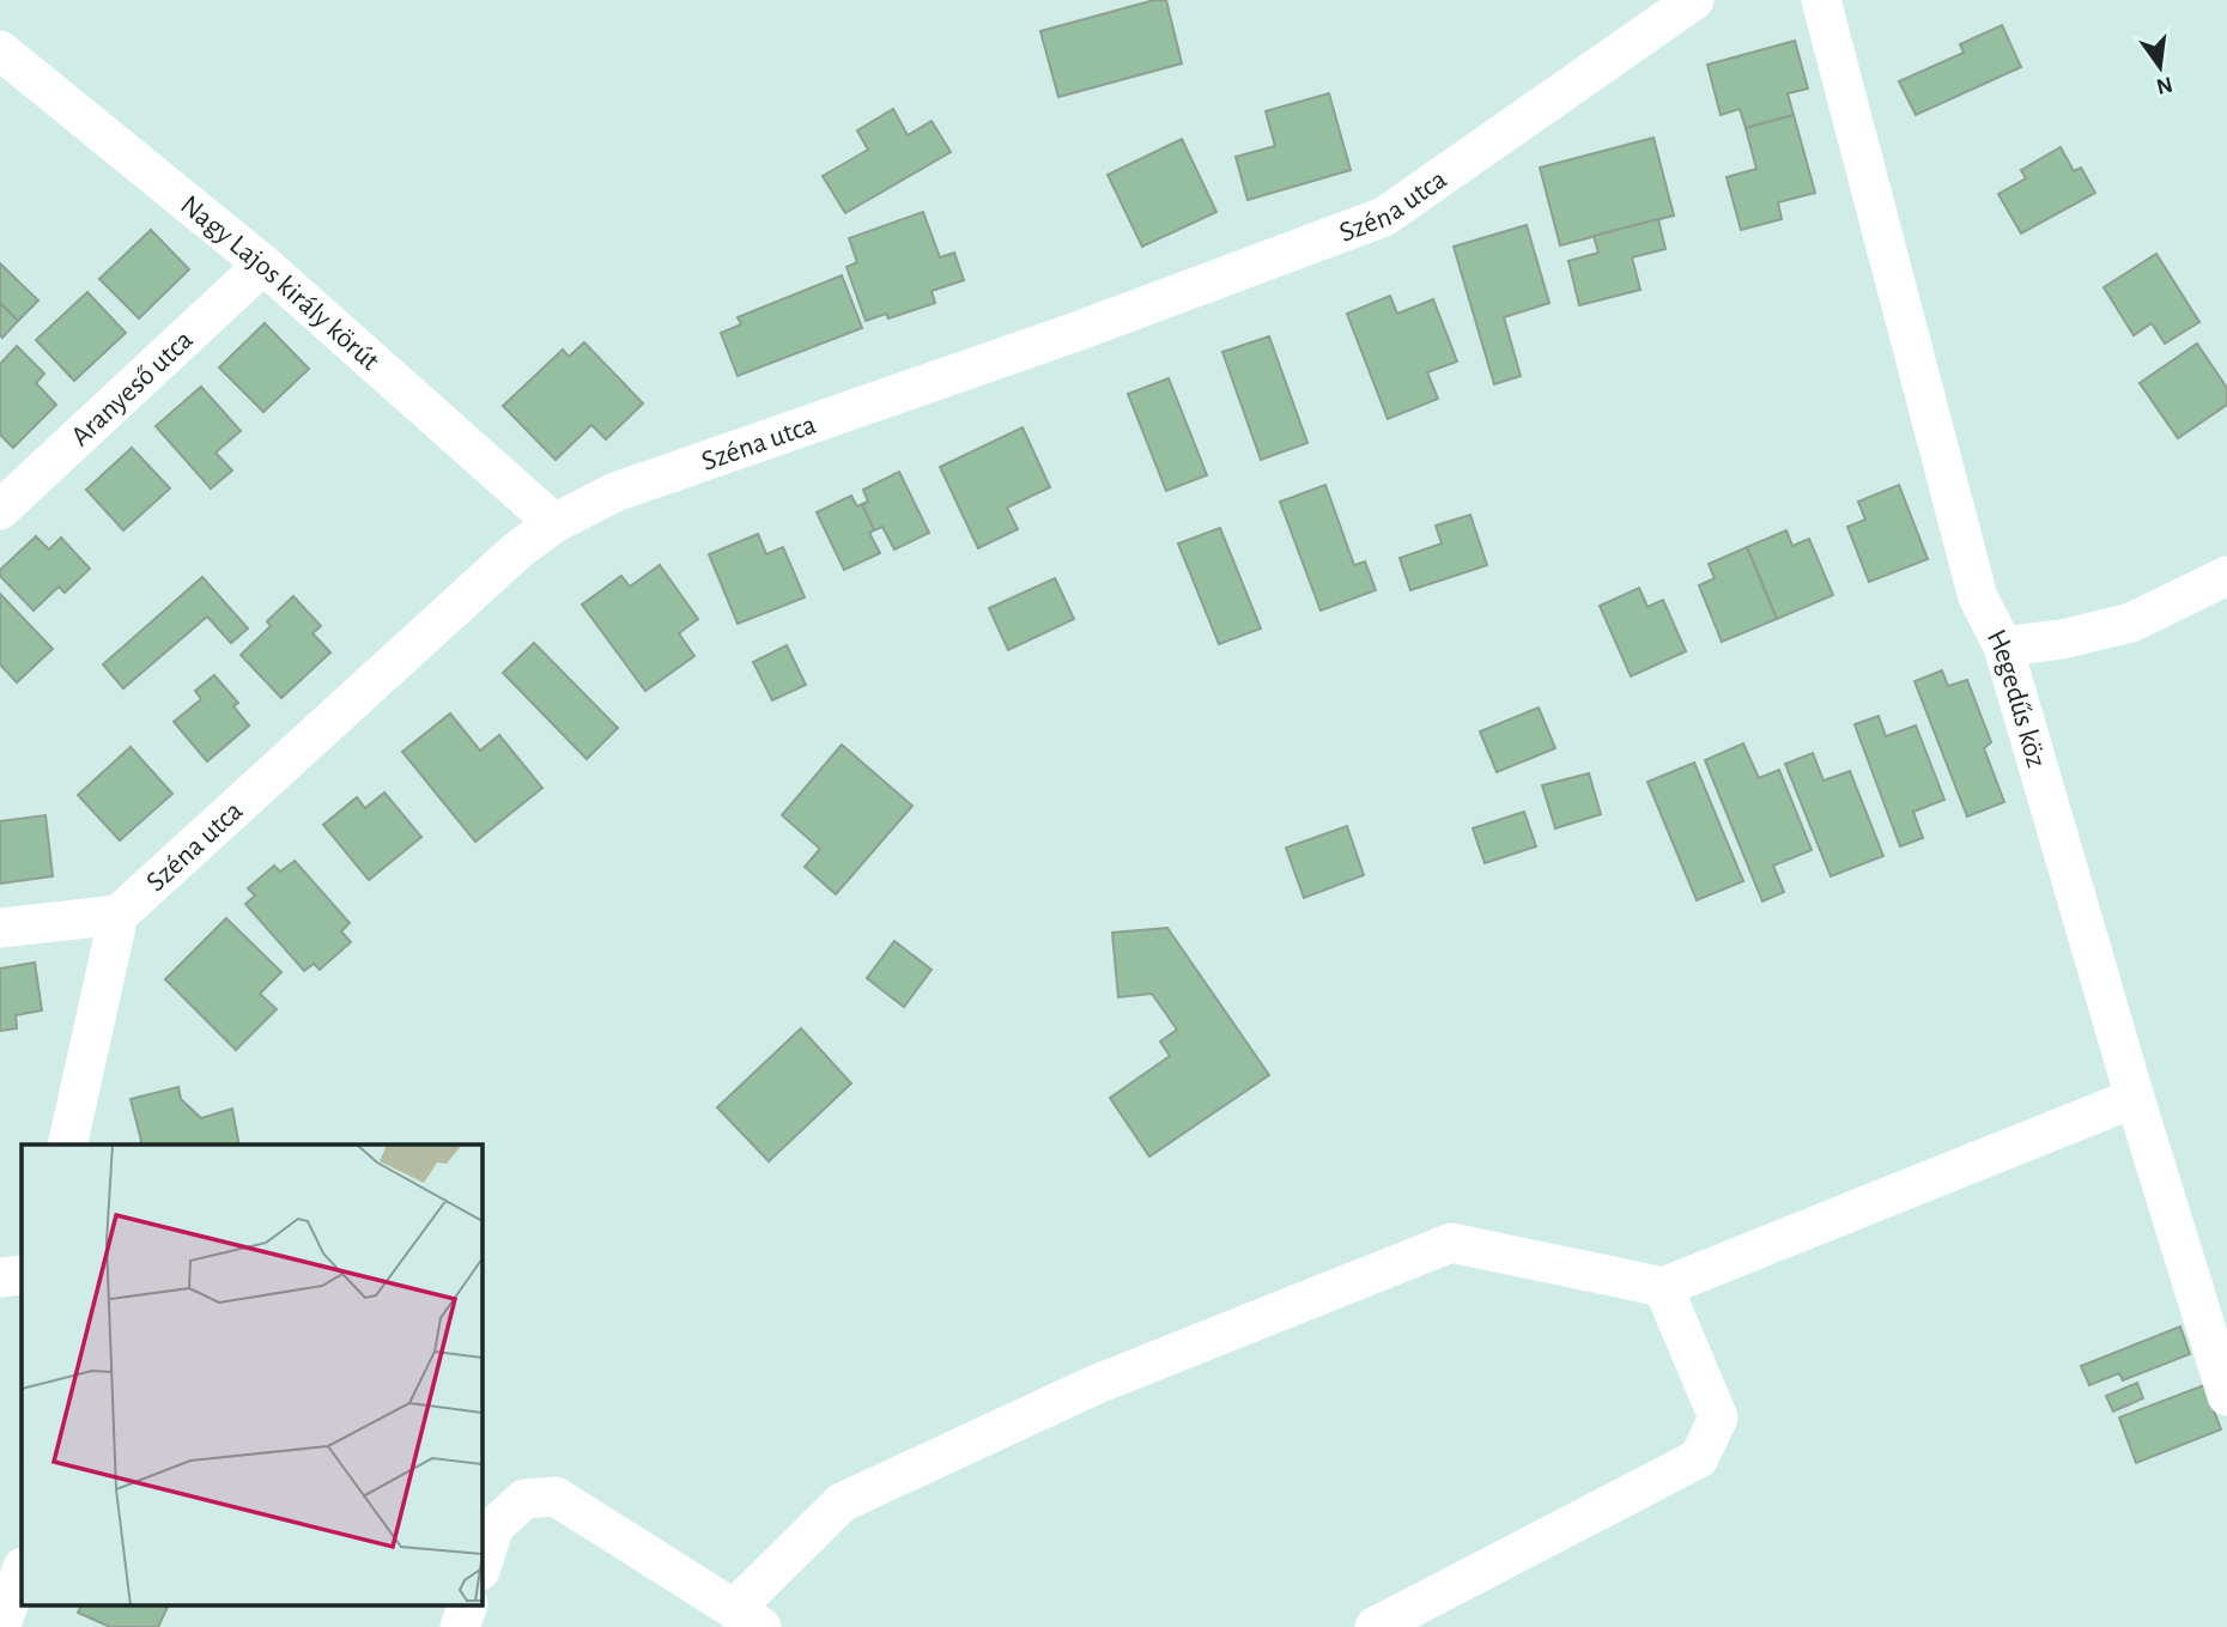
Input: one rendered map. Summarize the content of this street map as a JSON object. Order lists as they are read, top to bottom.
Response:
{
  "streets": {
    "street": [
      "Széna utca",
      "Nagy Lajos király körút",
      "Aranyeső utca",
      "Hegedűs köz"
    ]
  },
  "crossings": [
    ["Széna utca", "Nagy Lajos király körút"],
    ["Nagy Lajos király körút", "Aranyeső utca"]
  ],
  "north": "bottom"
}
